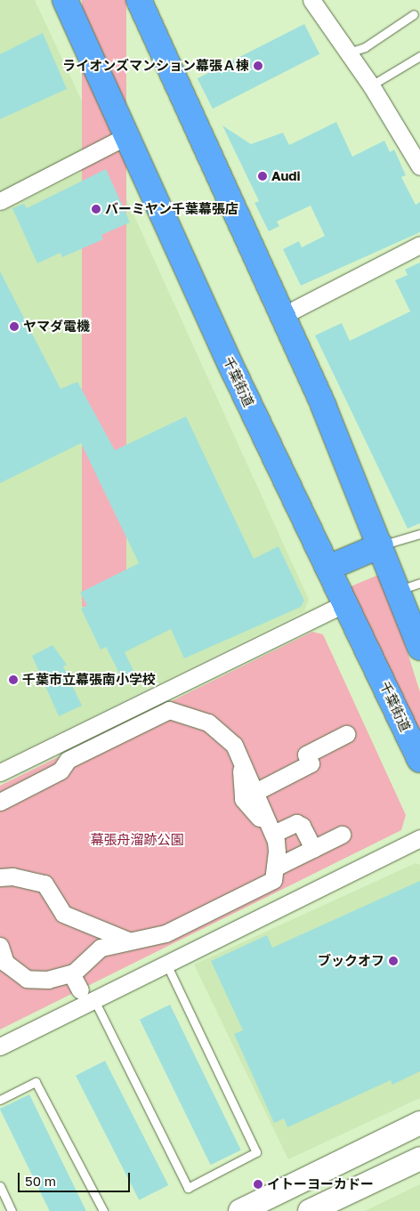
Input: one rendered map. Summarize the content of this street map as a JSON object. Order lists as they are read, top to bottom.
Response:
{
  "streets": {
    "highway": ["千葉街道"]
  },
  "parks": ["幕張舟溜跡公園"],
  "places": [
    "ライオンズマンション幕張Ａ棟",
    "Audi",
    "バーミヤン千葉幕張店",
    "ヤマダ電機",
    "千葉市立幕張南小学校",
    "ブックオフ",
    "イトーヨーカドー"
  ],
  "scale_bar": "50 m"
}
